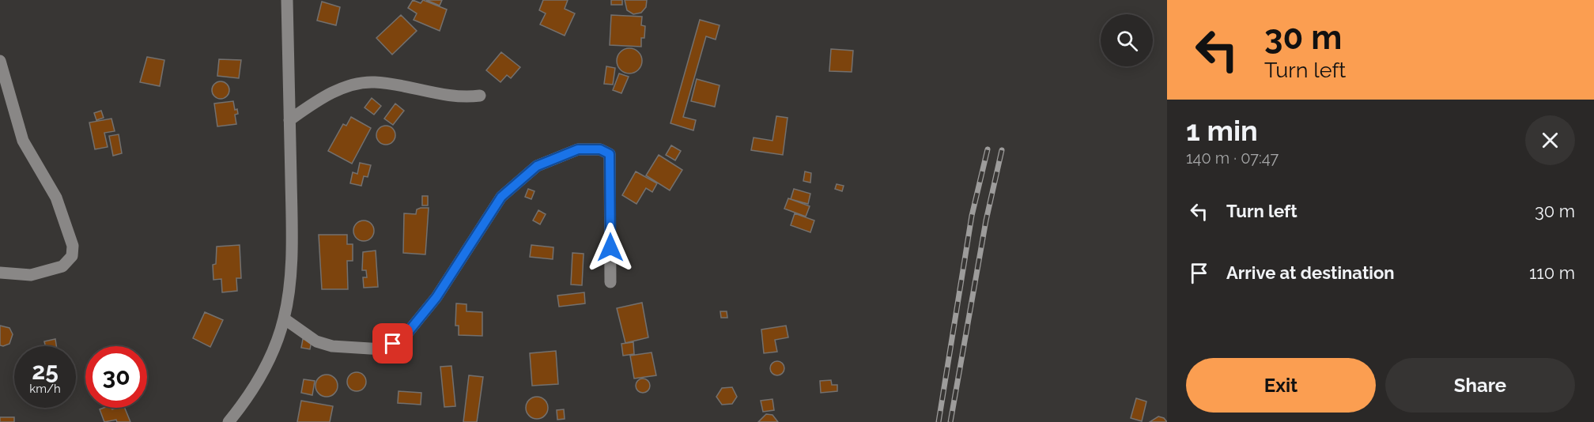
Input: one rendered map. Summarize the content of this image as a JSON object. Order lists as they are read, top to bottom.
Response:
{
  "page": {
    "turn": ["30 m", "Turn left"],
    "heading": ["1 min", "140 m · 07:47"],
    "list": [
      {
        "name": "Turn left",
        "value": "30 m"
      },
      {
        "name": "Arrive at destination",
        "value": "110 m"
      }
    ],
    "speed": "25 km/h",
    "limit": "30",
    "buttons": ["Exit", "Share"]
  }
}
